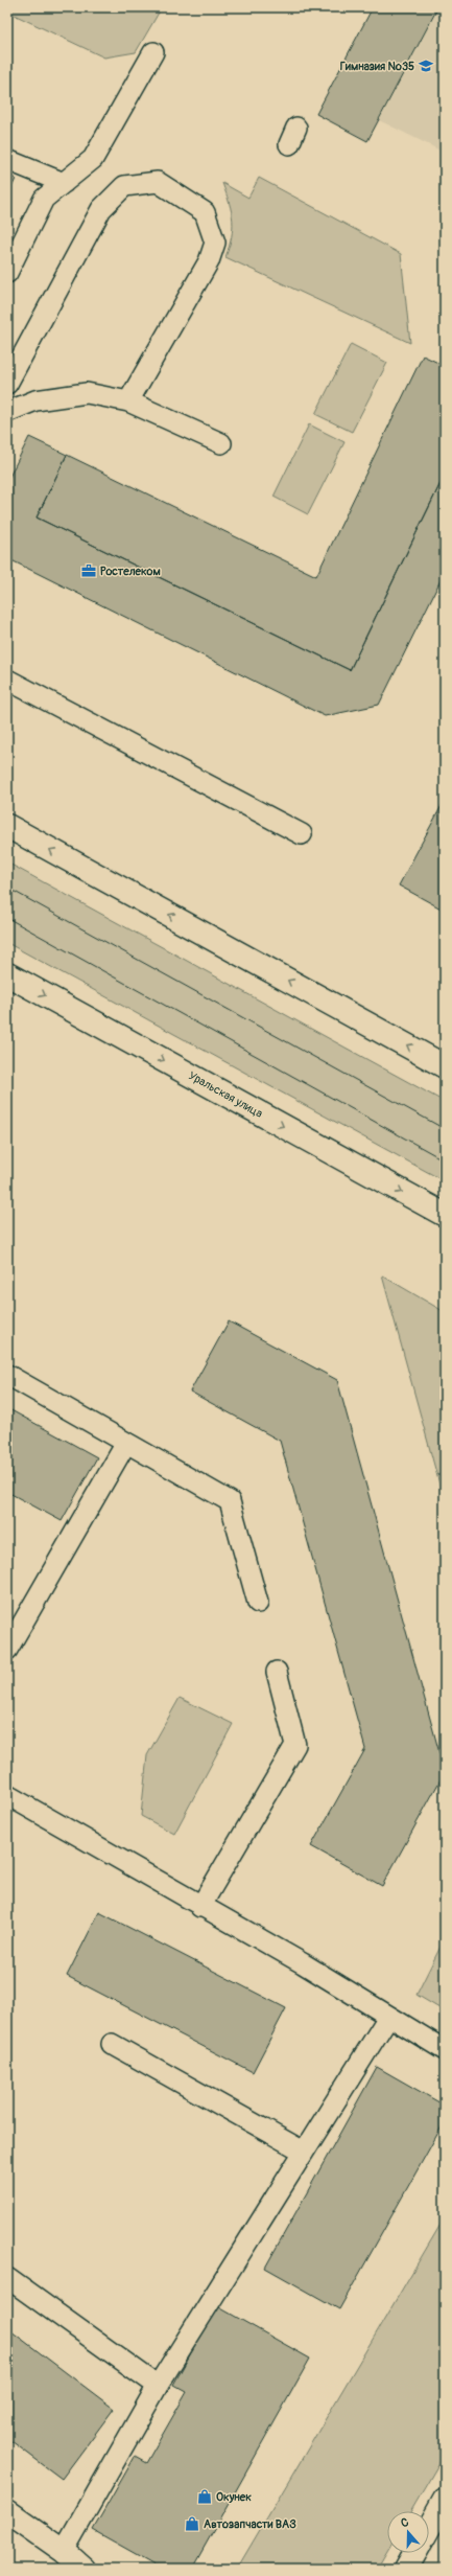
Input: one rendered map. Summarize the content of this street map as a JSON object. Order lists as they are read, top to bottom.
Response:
{
  "streets": {
    "main road": ["Уральская улица"]
  },
  "places": {
    "school or university": ["Гимназия №35"],
    "office": ["Ростелеком"],
    "shop": ["Окунек", "Автозапчасти ВАЗ"]
  },
  "north": "top"
}
